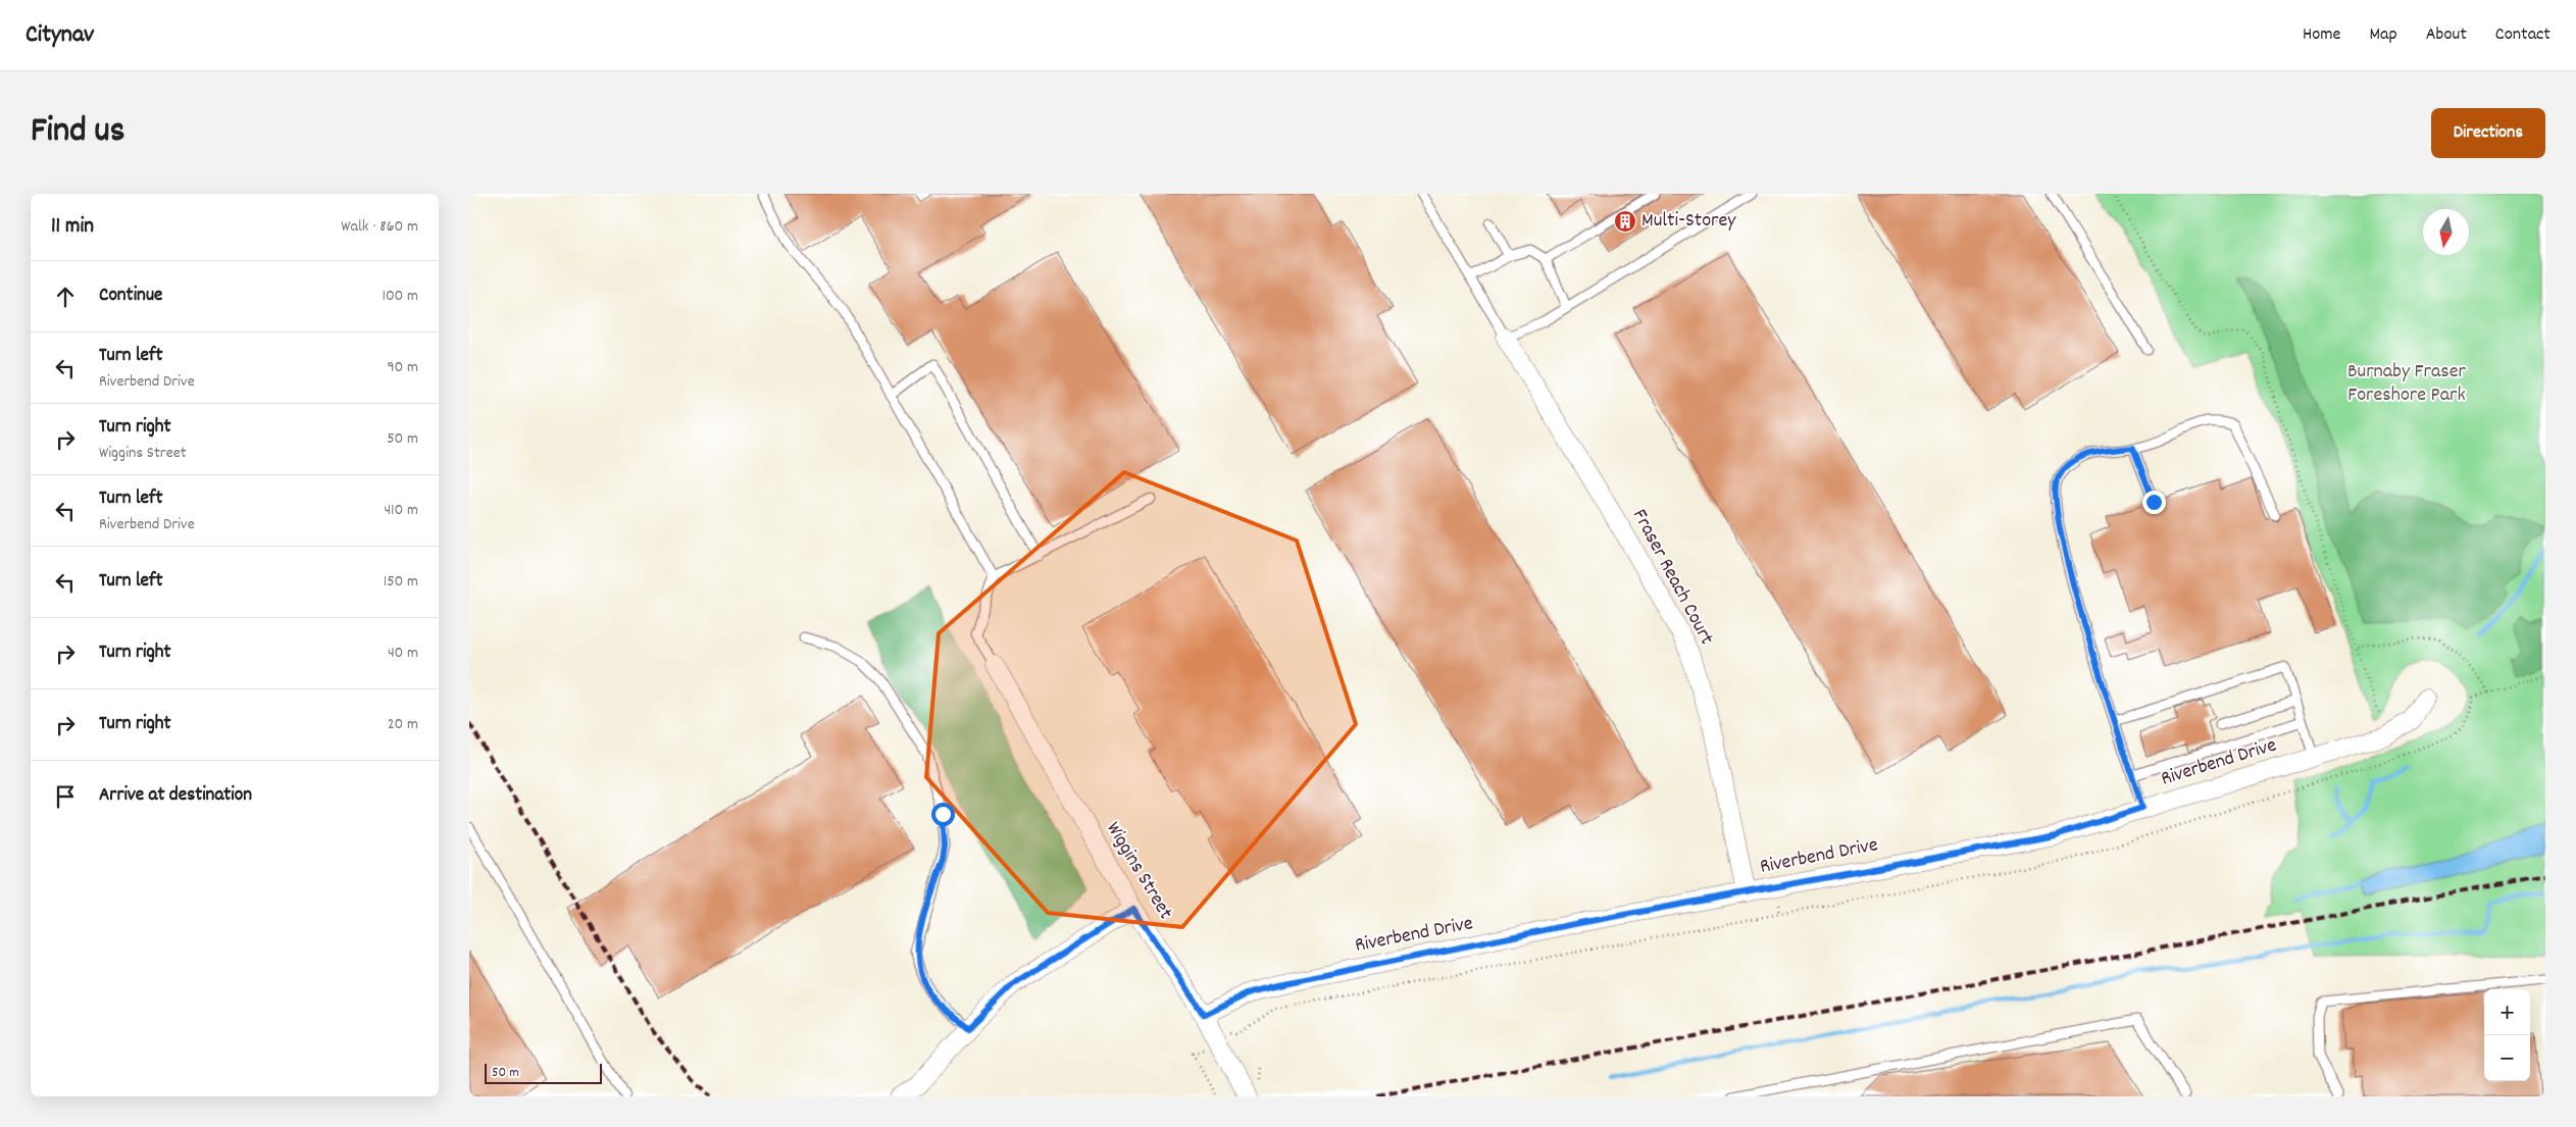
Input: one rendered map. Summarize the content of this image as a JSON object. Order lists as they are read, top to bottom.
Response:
{
  "streets": {
    "street": ["Fraser Reach Court", "Riverbend Drive", "Wiggins Street"]
  },
  "crossings": [
    ["Fraser Reach Court", "Riverbend Drive"],
    ["Riverbend Drive", "Wiggins Street"]
  ],
  "parks": ["Burnaby Fraser Foreshore Park"],
  "places": {
    "building": ["Multi-Storey"]
  },
  "scale_bar": "50 m",
  "north": "bottom",
  "page": {
    "header": "Citynav",
    "nav": [
      "Home",
      "Map",
      "About",
      "Contact"
    ],
    "title": "Find us",
    "buttons": "Directions",
    "heading": ["11 min", "Walk · 860 m"],
    "list": [
      ["Continue", "100 m"],
      ["Turn left", "Riverbend Drive", "90 m"],
      ["Turn right", "Wiggins Street", "50 m"],
      ["Turn left", "Riverbend Drive", "410 m"],
      ["Turn left", "150 m"],
      ["Turn right", "40 m"],
      ["Turn right", "20 m"],
      "Arrive at destination"
    ],
    "map_buttons": ["+", "−"],
    "scale": "50 m"
  }
}
